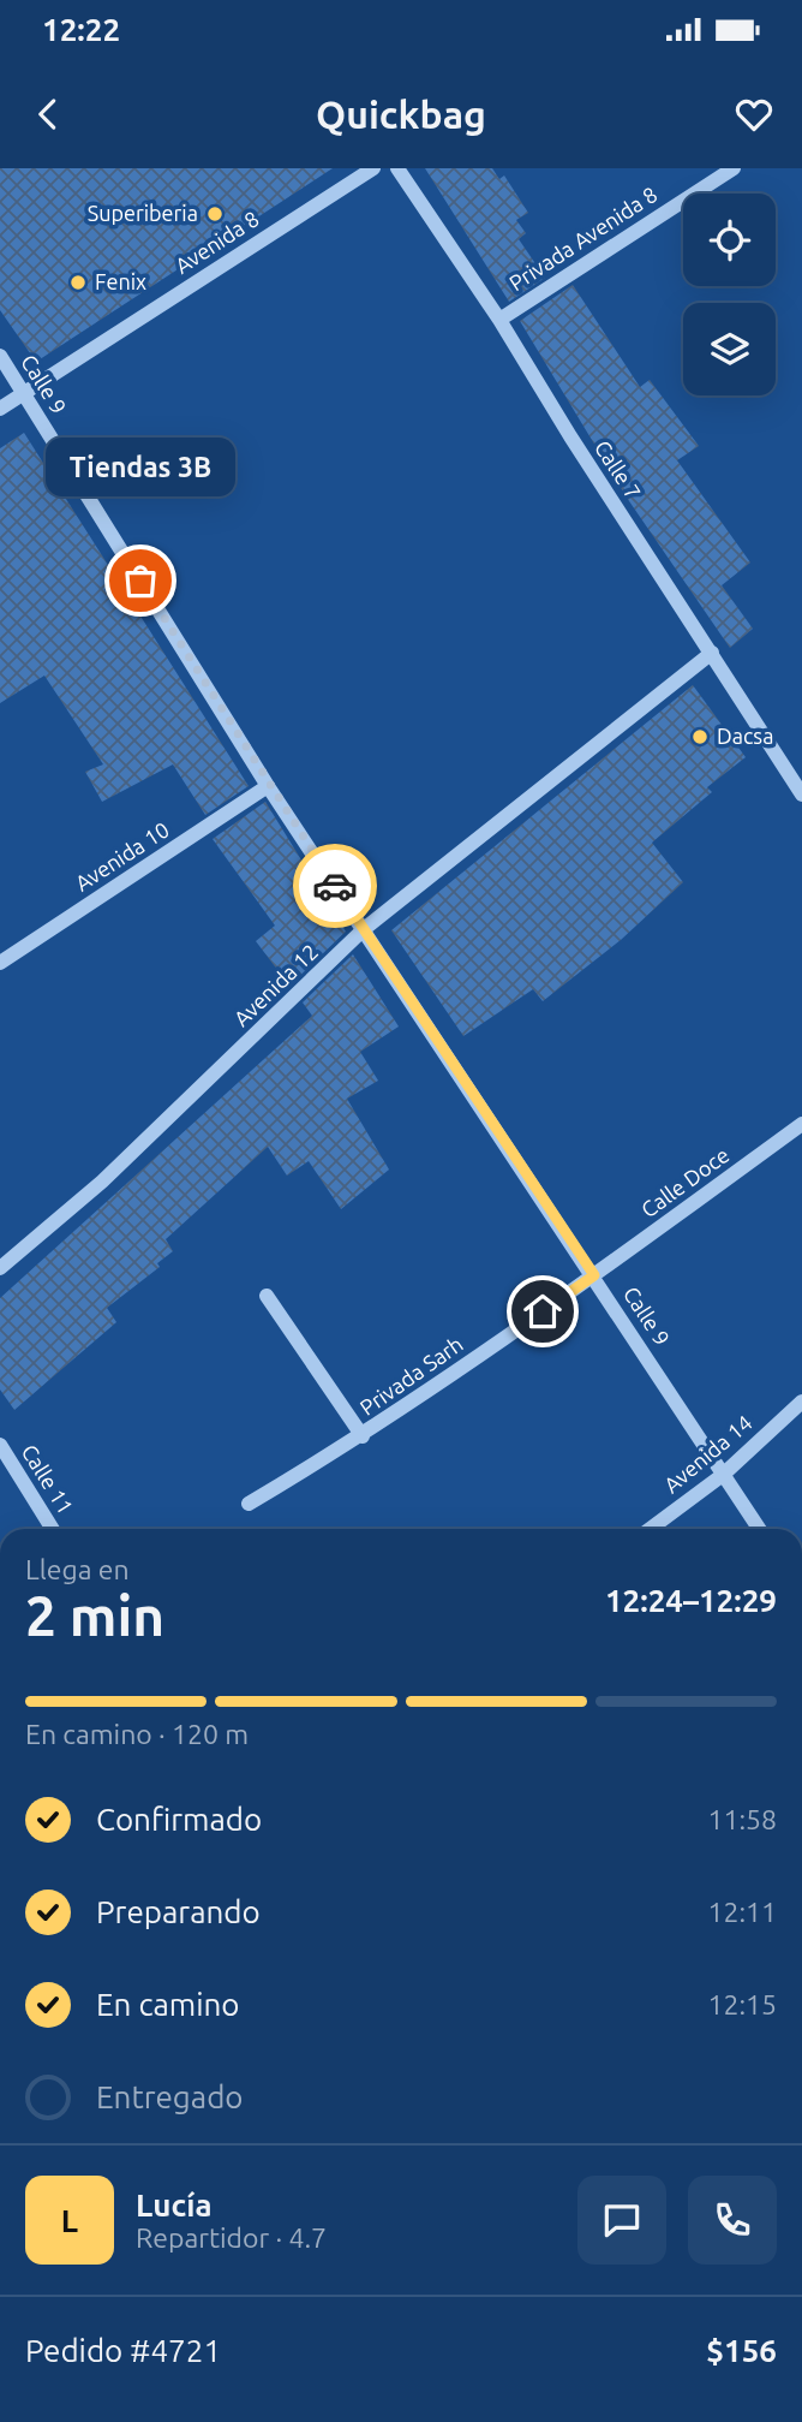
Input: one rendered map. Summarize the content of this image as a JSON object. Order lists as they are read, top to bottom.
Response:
{
  "streets": {
    "street": [
      "Privada Avenida 8",
      "Avenida 8",
      "Calle 9",
      "Calle 7",
      "Avenida 10",
      "Avenida 12",
      "Calle Doce",
      "Privada Sarh",
      "Avenida 14",
      "Calle 11"
    ]
  },
  "crossings": [
    ["Privada Avenida 8", "Calle 7"],
    ["Avenida 8", "Calle 9"],
    ["Calle 9", "Avenida 10"],
    ["Calle 9", "Avenida 12"],
    ["Calle 9", "Calle Doce"],
    ["Calle 9", "Privada Sarh"],
    ["Calle 9", "Avenida 14"],
    ["Calle 7", "Avenida 12"],
    ["Calle Doce", "Privada Sarh"]
  ],
  "places": [
    "Superiberia",
    "Fenix",
    "Tiendas 3B",
    "Dacsa"
  ],
  "page": {
    "status": "12:22",
    "header": "Quickbag",
    "bubble": "Tiendas 3B",
    "heading": ["2 min", "Llega en", "12:24–12:29"],
    "panel": [
      "Lucía",
      "Repartidor · 4.7",
      "Pedido #4721",
      "$156"
    ],
    "bar": "En camino · 120 m",
    "list": [
      ["Confirmado", "11:58"],
      ["Preparando", "12:11"],
      ["En camino", "12:15"],
      "Entregado"
    ],
    "round": "L"
  }
}
